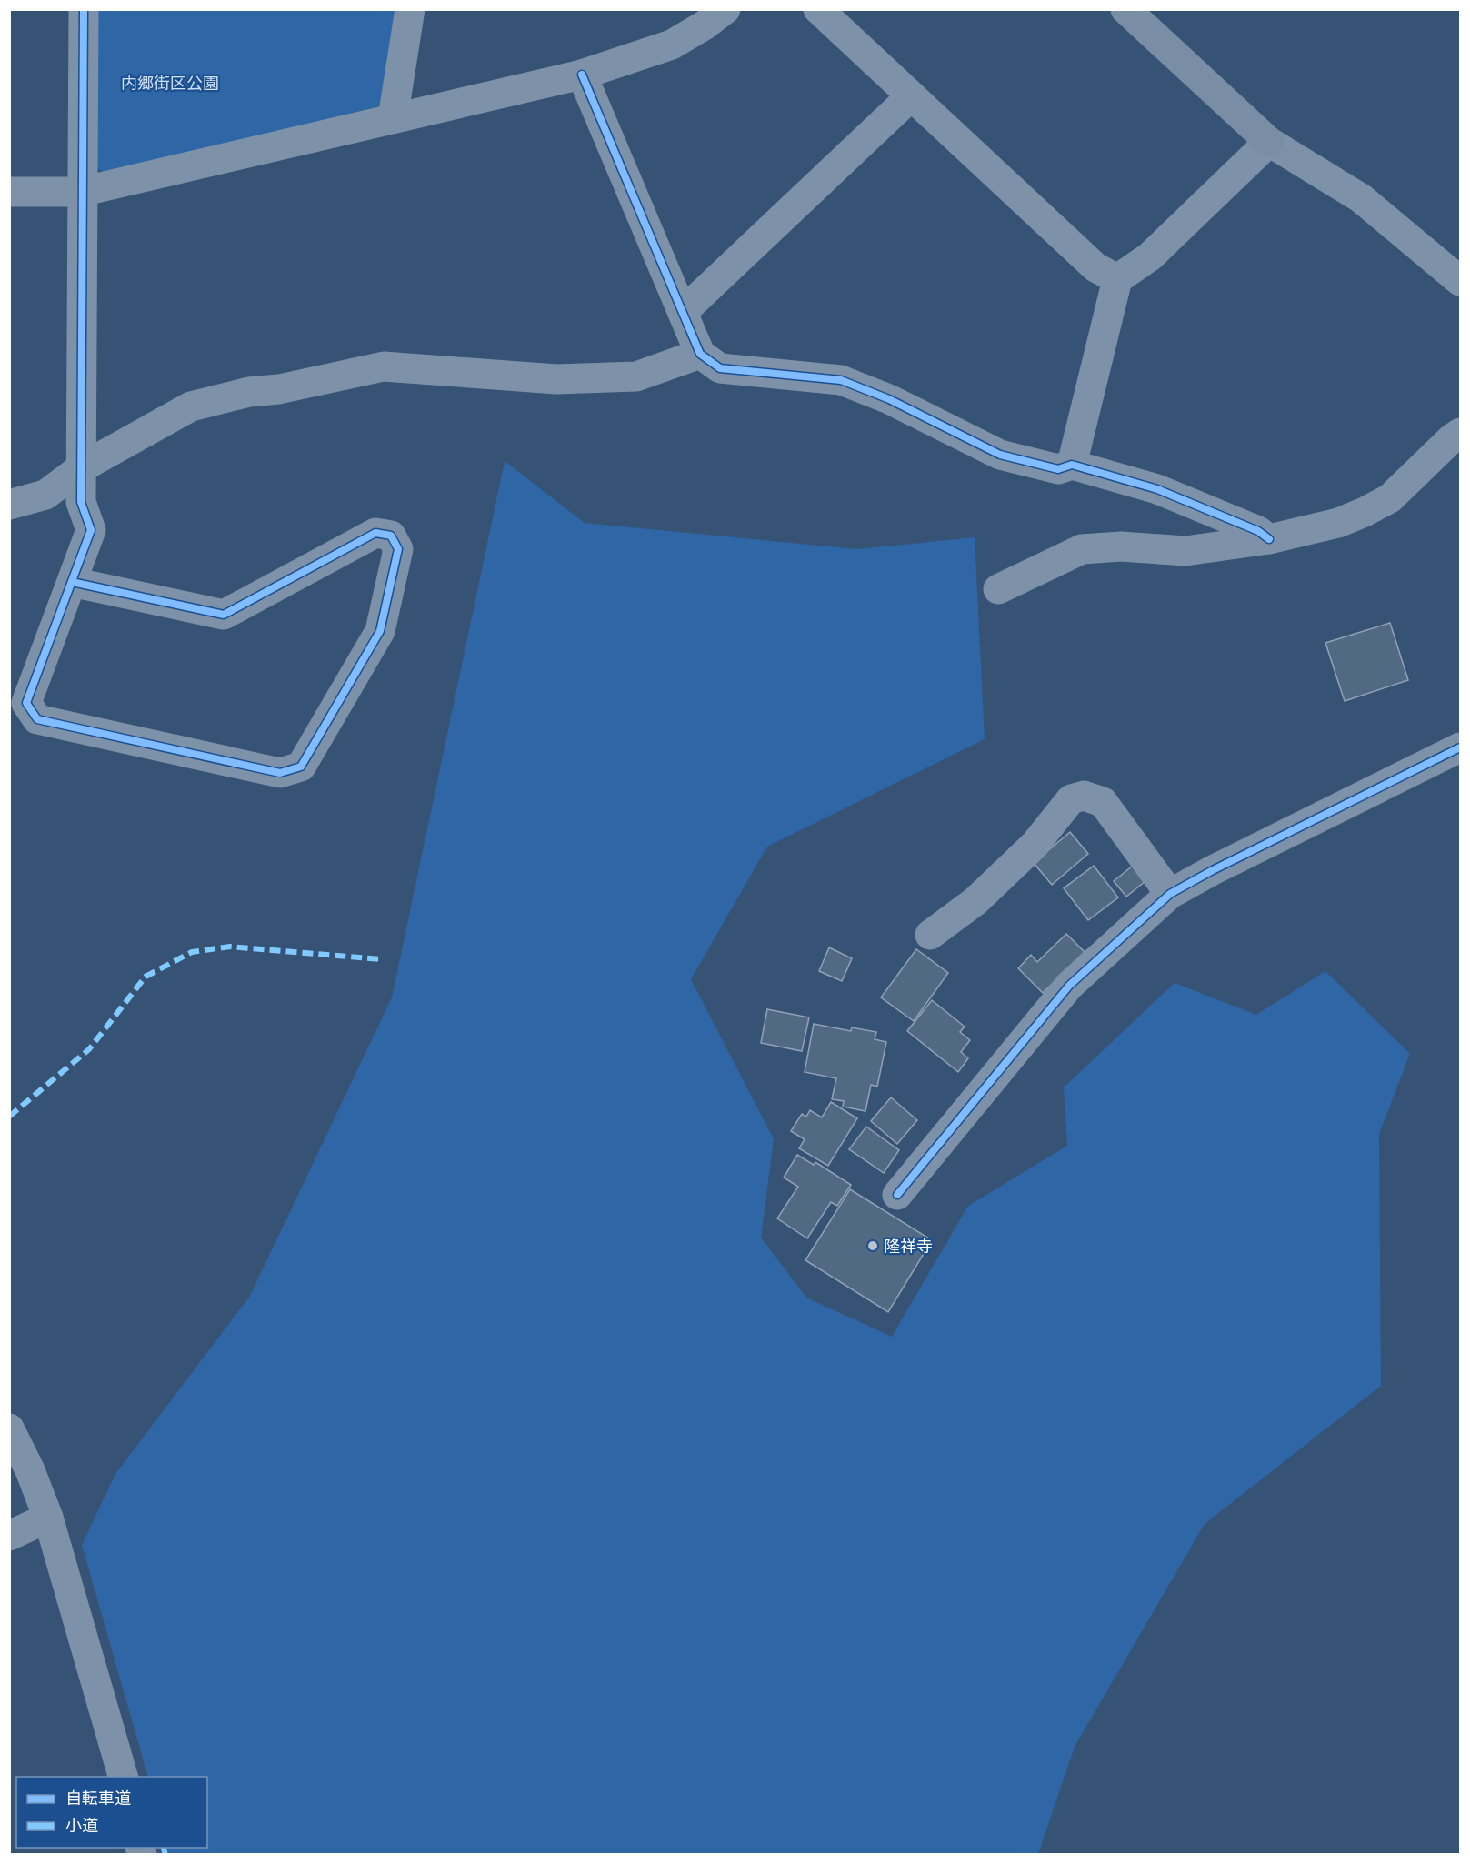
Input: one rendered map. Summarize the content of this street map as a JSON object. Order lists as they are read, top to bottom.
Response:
{
  "parks": ["内郷街区公園"],
  "places": ["隆祥寺"],
  "legend": ["自転車道", "小道"]
}
